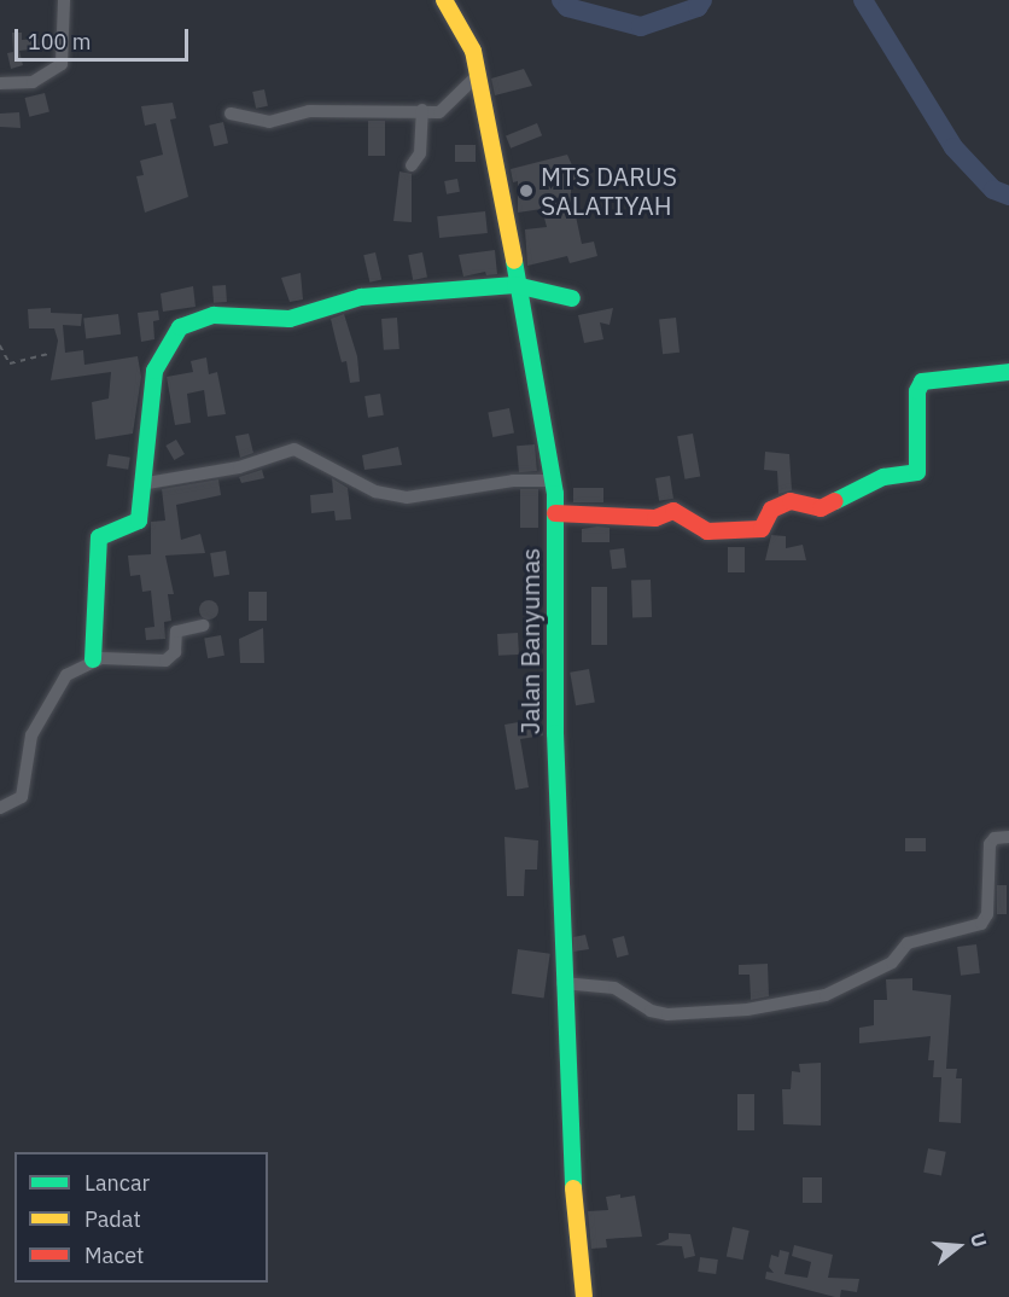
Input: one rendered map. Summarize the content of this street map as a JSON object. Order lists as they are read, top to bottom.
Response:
{
  "streets": {
    "street": ["Jalan Banyumas"]
  },
  "places": ["MTS DARUS SALATIYAH"],
  "legend": ["Lancar", "Padat", "Macet"],
  "scale_bar": "100 m",
  "north": "right"
}
